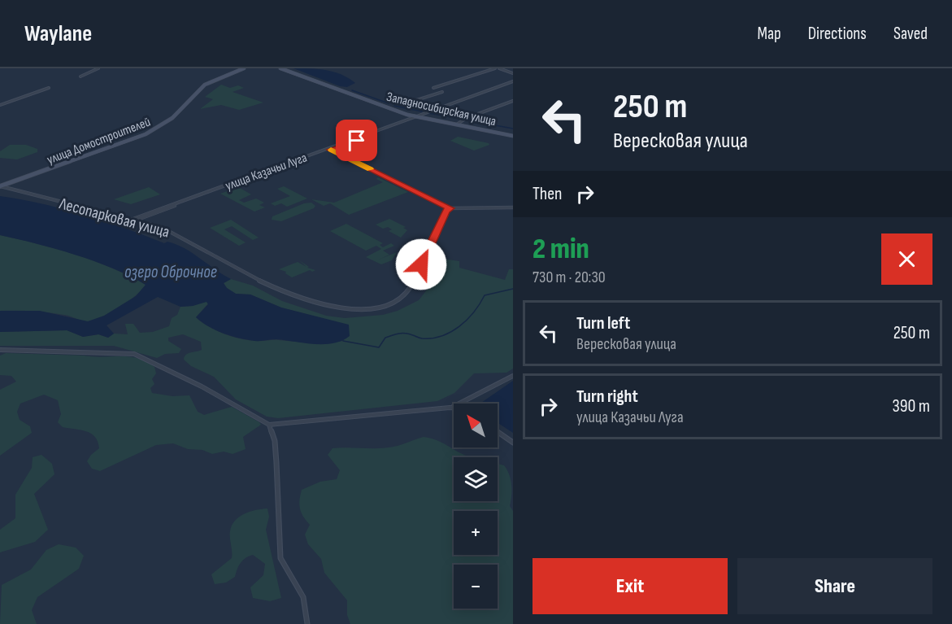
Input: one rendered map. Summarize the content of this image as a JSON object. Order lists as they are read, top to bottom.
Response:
{
  "streets": {
    "main road": ["Западносибирская улица", "улица Домостроителей"],
    "street": ["улица Казачьи Луга", "Лесопарковая улица"]
  },
  "crossings": [
    ["Западносибирская улица", "улица Казачьи Луга"],
    ["улица Домостроителей", "Лесопарковая улица"],
    ["улица Казачьи Луга", "Лесопарковая улица"]
  ],
  "water": ["озеро Оброчное"],
  "north": "top left",
  "page": {
    "header": "Waylane",
    "nav": ["Map", "Directions", "Saved"],
    "turn": ["250 m", "Вересковая улица"],
    "then": "Then",
    "heading": ["2 min", "730 m · 20:30"],
    "list": [
      {
        "name": "Turn left",
        "note": "Вересковая улица",
        "value": "250 m"
      },
      {
        "name": "Turn right",
        "note": "улица Казачьи Луга",
        "value": "390 m"
      }
    ],
    "map_buttons": ["+", "−"],
    "buttons": ["Exit", "Share"]
  }
}
